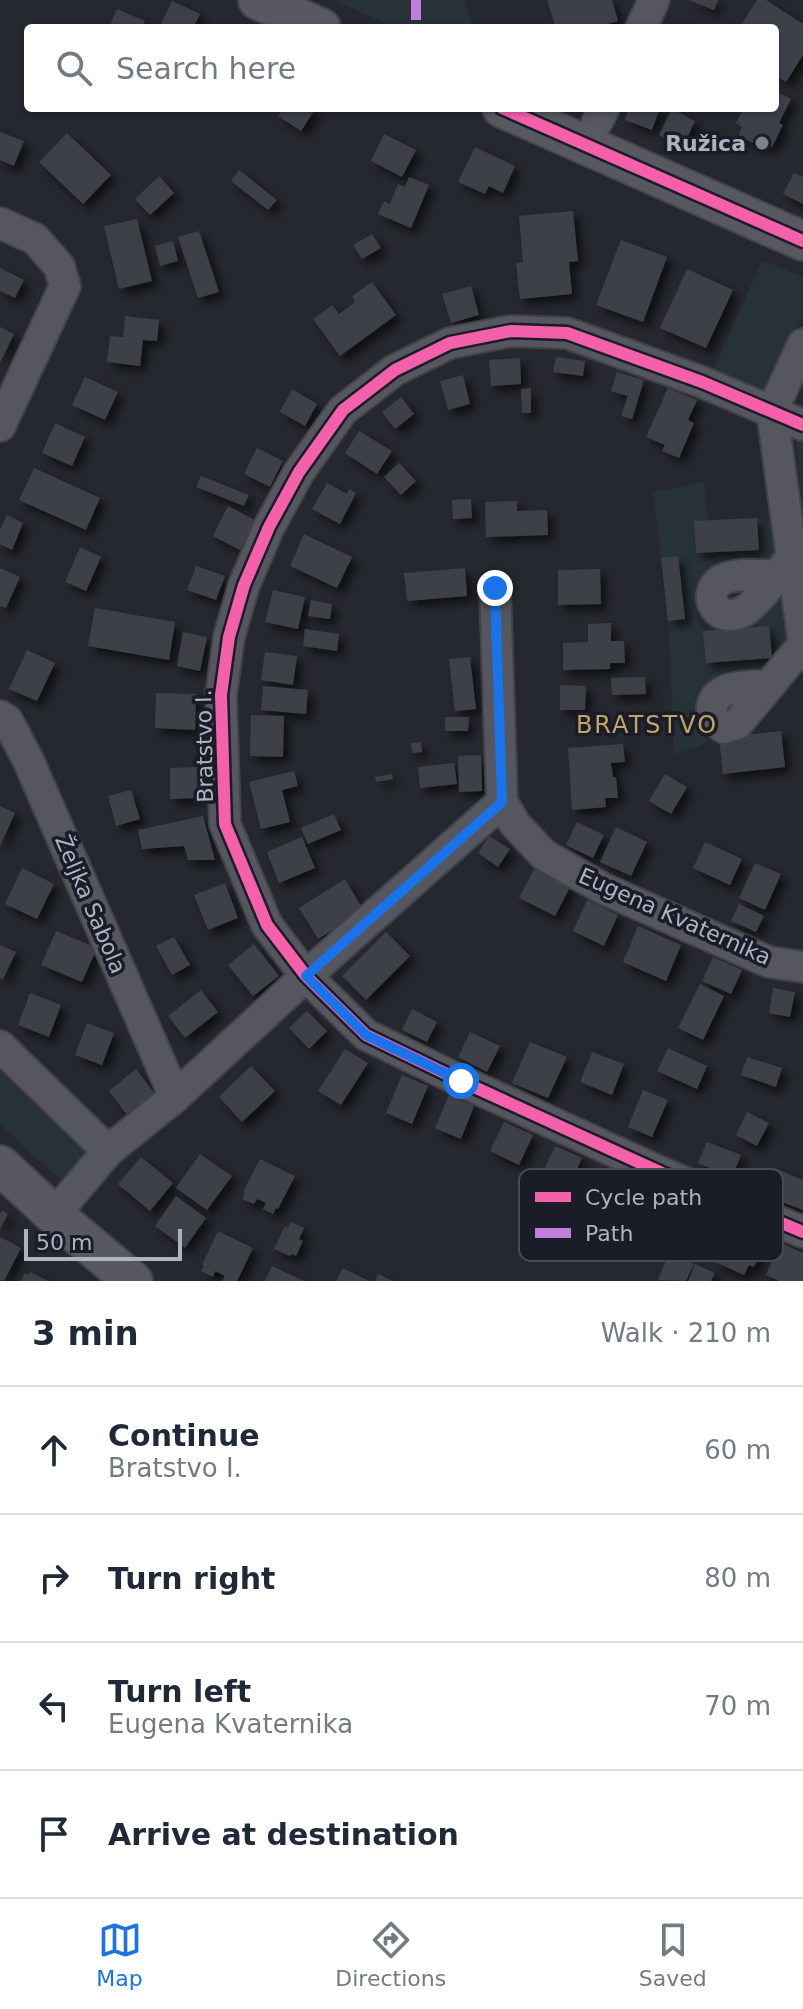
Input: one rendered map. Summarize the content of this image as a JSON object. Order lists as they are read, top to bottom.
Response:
{
  "streets": {
    "street": ["Bratstvo I.", "Željka Sabola", "Eugena Kvaternika"]
  },
  "districts": ["BRATSTVO"],
  "places": ["Ružica"],
  "legend": ["Cycle path", "Path"],
  "scale_bar": "50 m",
  "page": {
    "search": "Search here",
    "scale": "50 m",
    "heading": ["3 min", "Walk · 210 m"],
    "list": [
      ["Continue", "Bratstvo I.", "60 m"],
      ["Turn right", "80 m"],
      ["Turn left", "Eugena Kvaternika", "70 m"],
      "Arrive at destination"
    ],
    "nav": ["Map", "Directions", "Saved"]
  }
}
